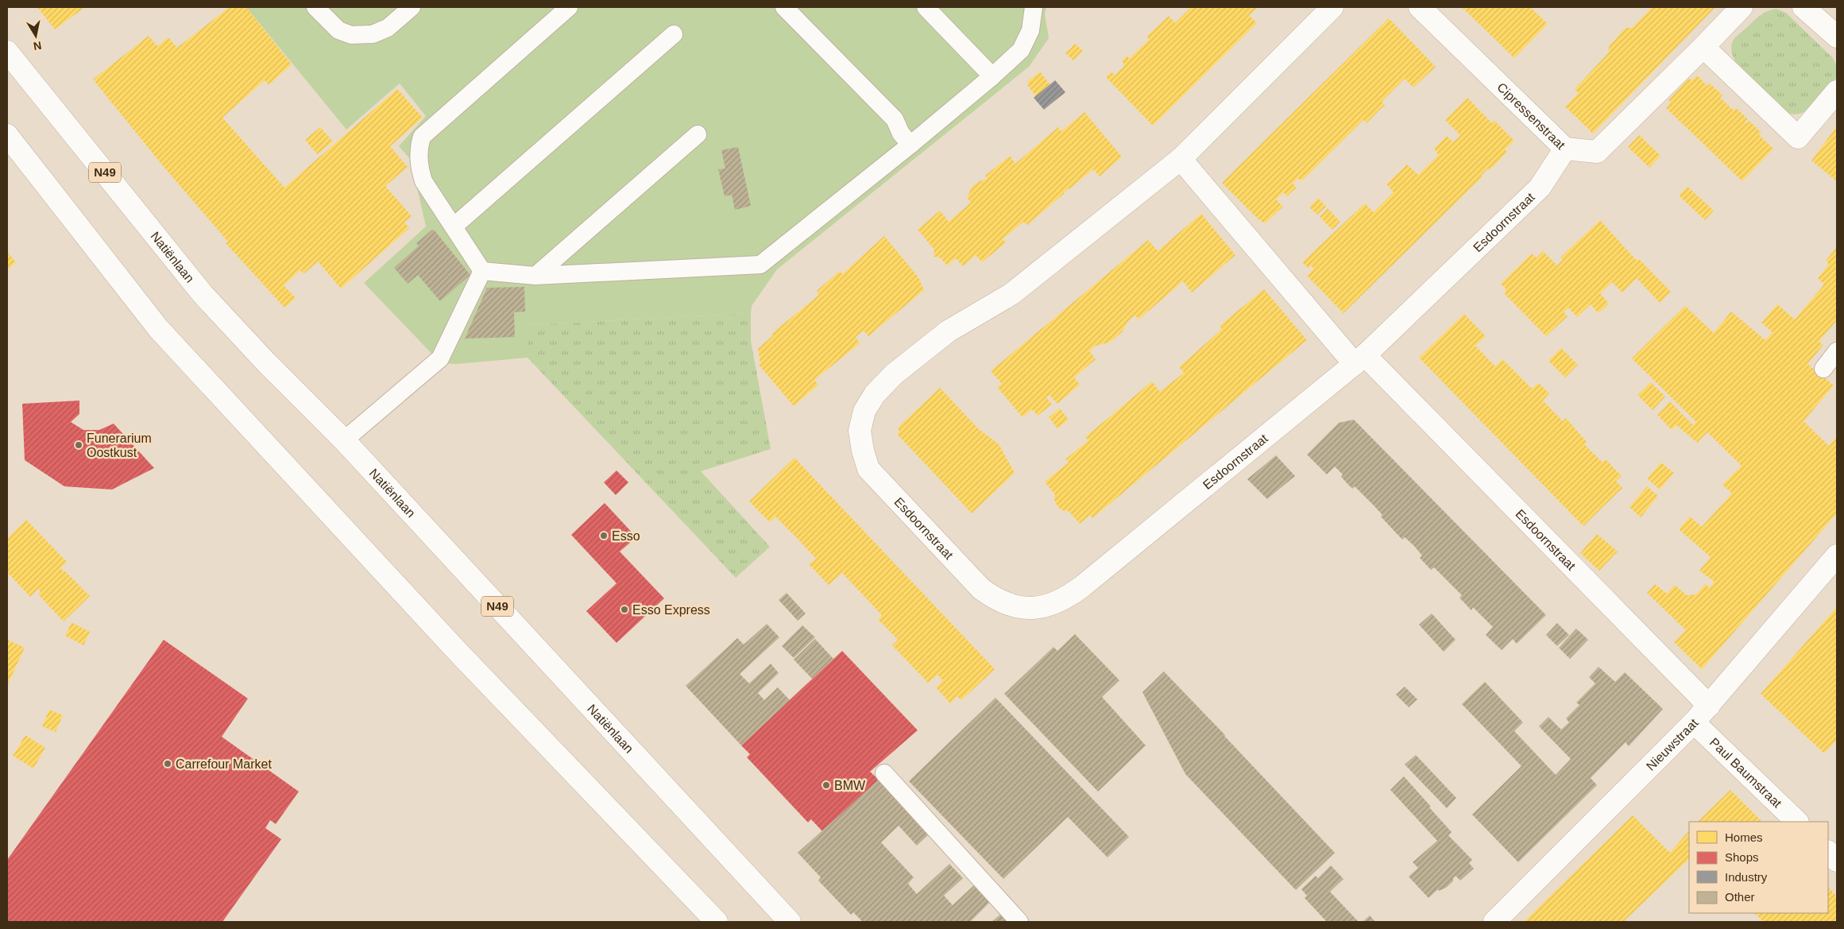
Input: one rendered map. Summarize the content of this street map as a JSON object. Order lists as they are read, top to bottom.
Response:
{
  "streets": {
    "street": [
      "Cipressenstraat",
      "N49",
      "Esdoornstraat",
      "Natiënlaan",
      "Nieuwstraat",
      "Paul Baumstraat"
    ]
  },
  "crossings": [
    ["Cipressenstraat", "Esdoornstraat"],
    ["Esdoornstraat", "Nieuwstraat"],
    ["Nieuwstraat", "Paul Baumstraat"]
  ],
  "places": [
    "Funerarium Oostkust",
    "Esso",
    "Esso Express",
    "Carrefour Market",
    "BMW"
  ],
  "legend": [
    "Homes",
    "Shops",
    "Industry",
    "Other"
  ],
  "north": "bottom"
}
